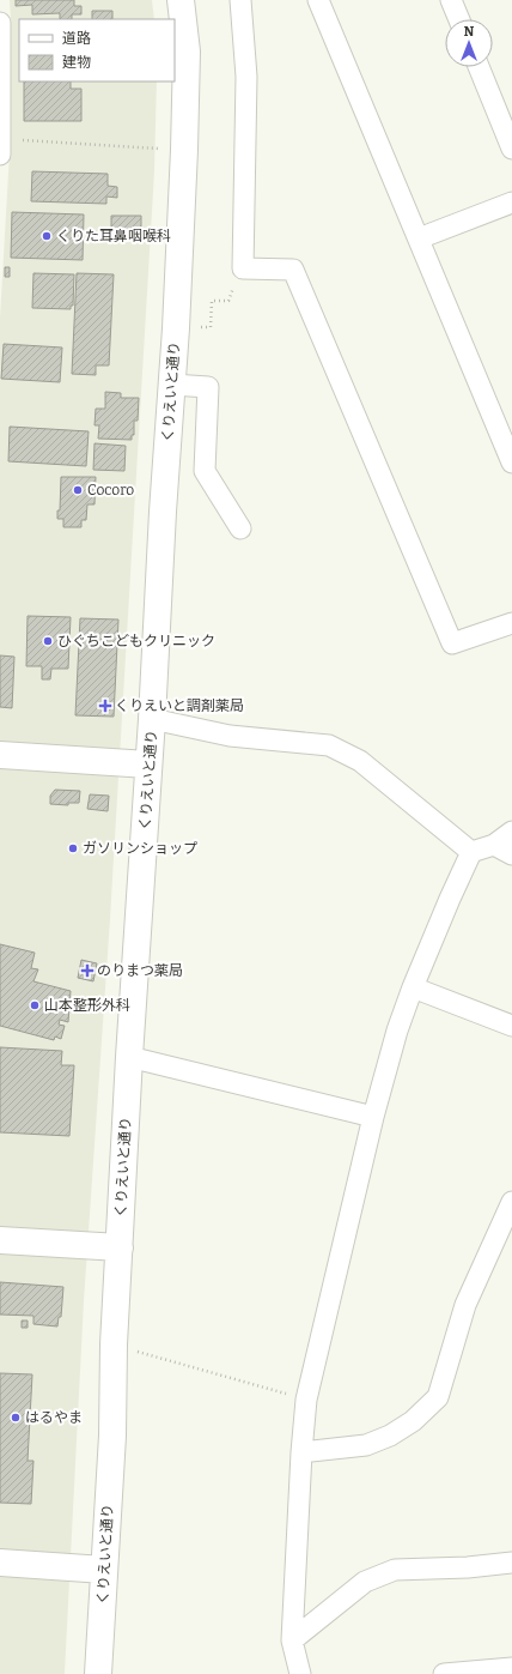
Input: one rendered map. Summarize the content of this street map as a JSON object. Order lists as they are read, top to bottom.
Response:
{
  "streets": {
    "street": ["くりえいと通り"]
  },
  "places": {
    "other": [
      "くりた耳鼻咽喉科",
      "Cocoro",
      "ひぐちこどもクリニック",
      "ガソリンショップ",
      "山本整形外科",
      "はるやま"
    ],
    "health": ["くりえいと調剤薬局", "のりまつ薬局"]
  },
  "legend": ["道路", "建物"],
  "north": "top"
}
